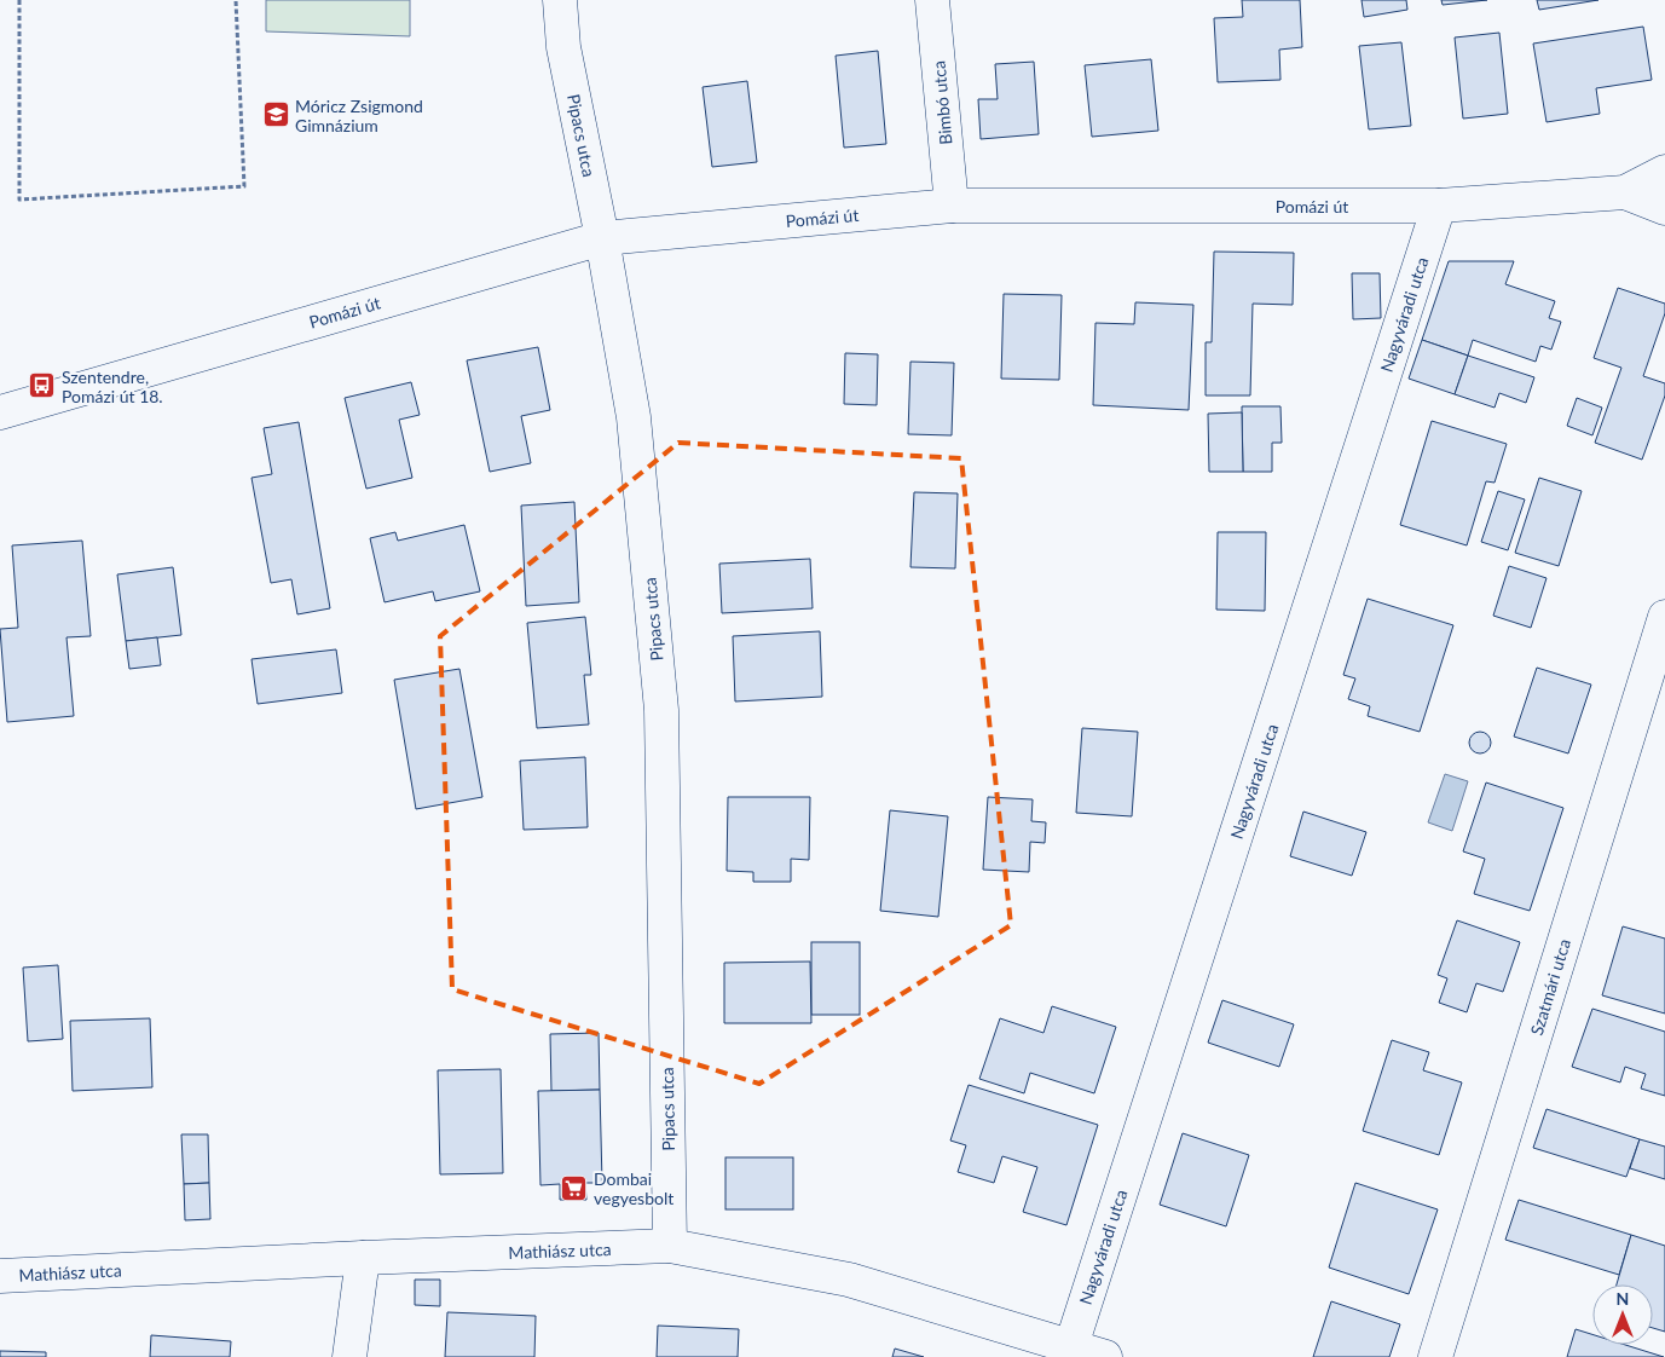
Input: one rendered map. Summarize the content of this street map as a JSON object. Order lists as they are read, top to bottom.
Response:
{
  "streets": {
    "street": [
      "Bimbó utca",
      "Pipacs utca",
      "Pomázi út",
      "Nagyváradi utca",
      "Szatmári utca",
      "Mathiász utca"
    ]
  },
  "crossings": [
    ["Bimbó utca", "Pomázi út"],
    ["Pipacs utca", "Pomázi út"],
    ["Pipacs utca", "Mathiász utca"],
    ["Pomázi út", "Nagyváradi utca"],
    ["Nagyváradi utca", "Mathiász utca"]
  ],
  "places": {
    "school or university": ["Móricz Zsigmond Gimnázium"],
    "bus stop": ["Szentendre, Pomázi út 18."],
    "supermarket": ["Dombai vegyesbolt"]
  },
  "north": "top"
}
